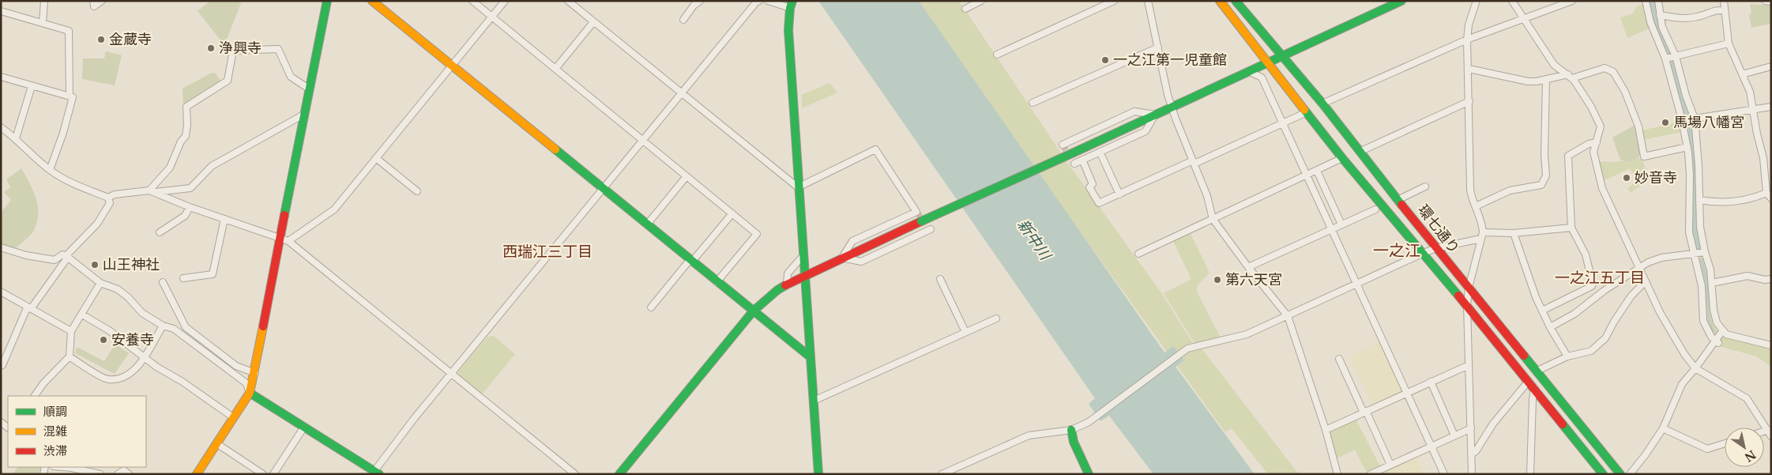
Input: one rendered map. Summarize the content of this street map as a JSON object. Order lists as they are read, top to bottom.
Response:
{
  "streets": {
    "street": ["環七通り"]
  },
  "districts": ["一之江", "西瑞江三丁目", "一之江五丁目"],
  "water": ["新中川"],
  "places": [
    "金蔵寺",
    "浄興寺",
    "一之江第一児童館",
    "馬場八幡宮",
    "妙音寺",
    "山王神社",
    "第六天宮",
    "安養寺"
  ],
  "legend": ["順調", "混雑", "渋滞"],
  "north": "bottom right"
}
